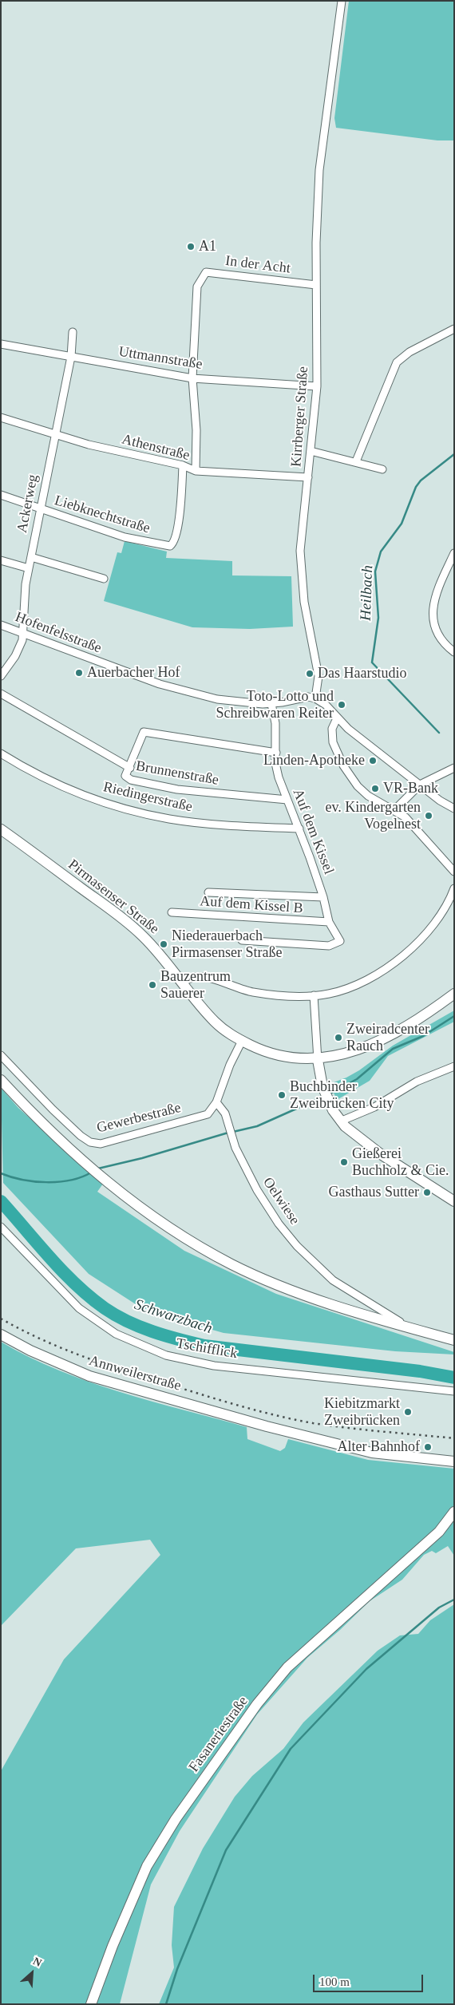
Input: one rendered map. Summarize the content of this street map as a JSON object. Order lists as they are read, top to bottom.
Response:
{
  "streets": {
    "street": [
      "In der Acht",
      "Uttmannstraße",
      "Kirrberger Straße",
      "Athenstraße",
      "Ackerweg",
      "Liebknechtstraße",
      "Hofenfelsstraße",
      "Brunnenstraße",
      "Riedingerstraße",
      "Auf dem Kissel",
      "Pirmasenser Straße",
      "Auf dem Kissel B",
      "Gewerbestraße",
      "Oelwiese",
      "Tschifflick",
      "Annweilerstraße",
      "Fasaneriestraße"
    ]
  },
  "crossings": [
    ["In der Acht", "Uttmannstraße"],
    ["In der Acht", "Kirrberger Straße"],
    ["In der Acht", "Athenstraße"],
    ["Uttmannstraße", "Kirrberger Straße"],
    ["Uttmannstraße", "Ackerweg"],
    ["Kirrberger Straße", "Athenstraße"],
    ["Kirrberger Straße", "Hofenfelsstraße"],
    ["Athenstraße", "Ackerweg"],
    ["Athenstraße", "Liebknechtstraße"],
    ["Ackerweg", "Liebknechtstraße"],
    ["Ackerweg", "Hofenfelsstraße"],
    ["Hofenfelsstraße", "Auf dem Kissel"],
    ["Brunnenstraße", "Auf dem Kissel"],
    ["Riedingerstraße", "Auf dem Kissel"],
    ["Auf dem Kissel", "Auf dem Kissel B"],
    ["Gewerbestraße", "Oelwiese"]
  ],
  "water": ["Heilbach", "Schwarzbach"],
  "places": [
    "A1",
    "Auerbacher Hof",
    "Das Haarstudio",
    "Toto-Lotto und Schreibwaren Reiter",
    "Linden-Apotheke",
    "VR-Bank",
    "ev. Kindergarten Vogelnest",
    "Niederauerbach Pirmasenser Straße",
    "Bauzentrum Sauerer",
    "Zweiradcenter Rauch",
    "Buchbinder Zweibrücken City",
    "Gießerei Buchholz & Cie.",
    "Gasthaus Sutter",
    "Kiebitzmarkt Zweibrücken",
    "Alter Bahnhof"
  ],
  "scale_bar": "100 m",
  "north": "top right"
}
